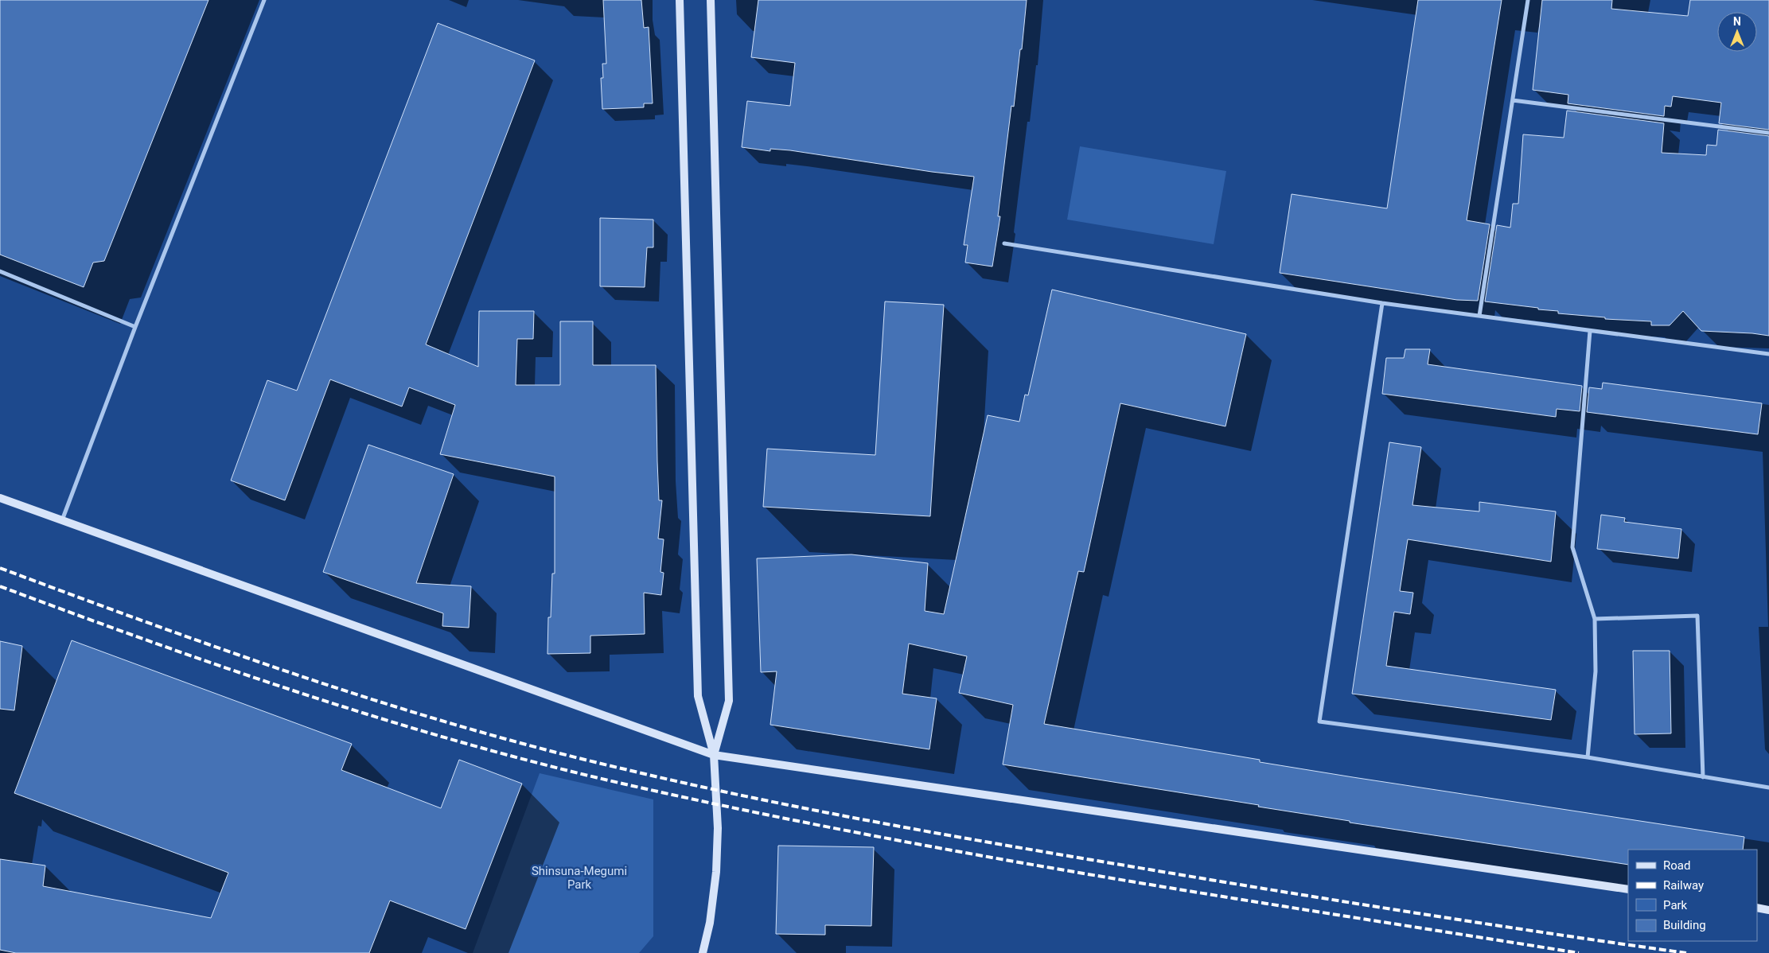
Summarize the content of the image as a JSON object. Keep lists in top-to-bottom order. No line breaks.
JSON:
{"parks":["Shinsuna-Megumi Park"],"legend":["Road","Railway","Park","Building"],"north":"top"}
